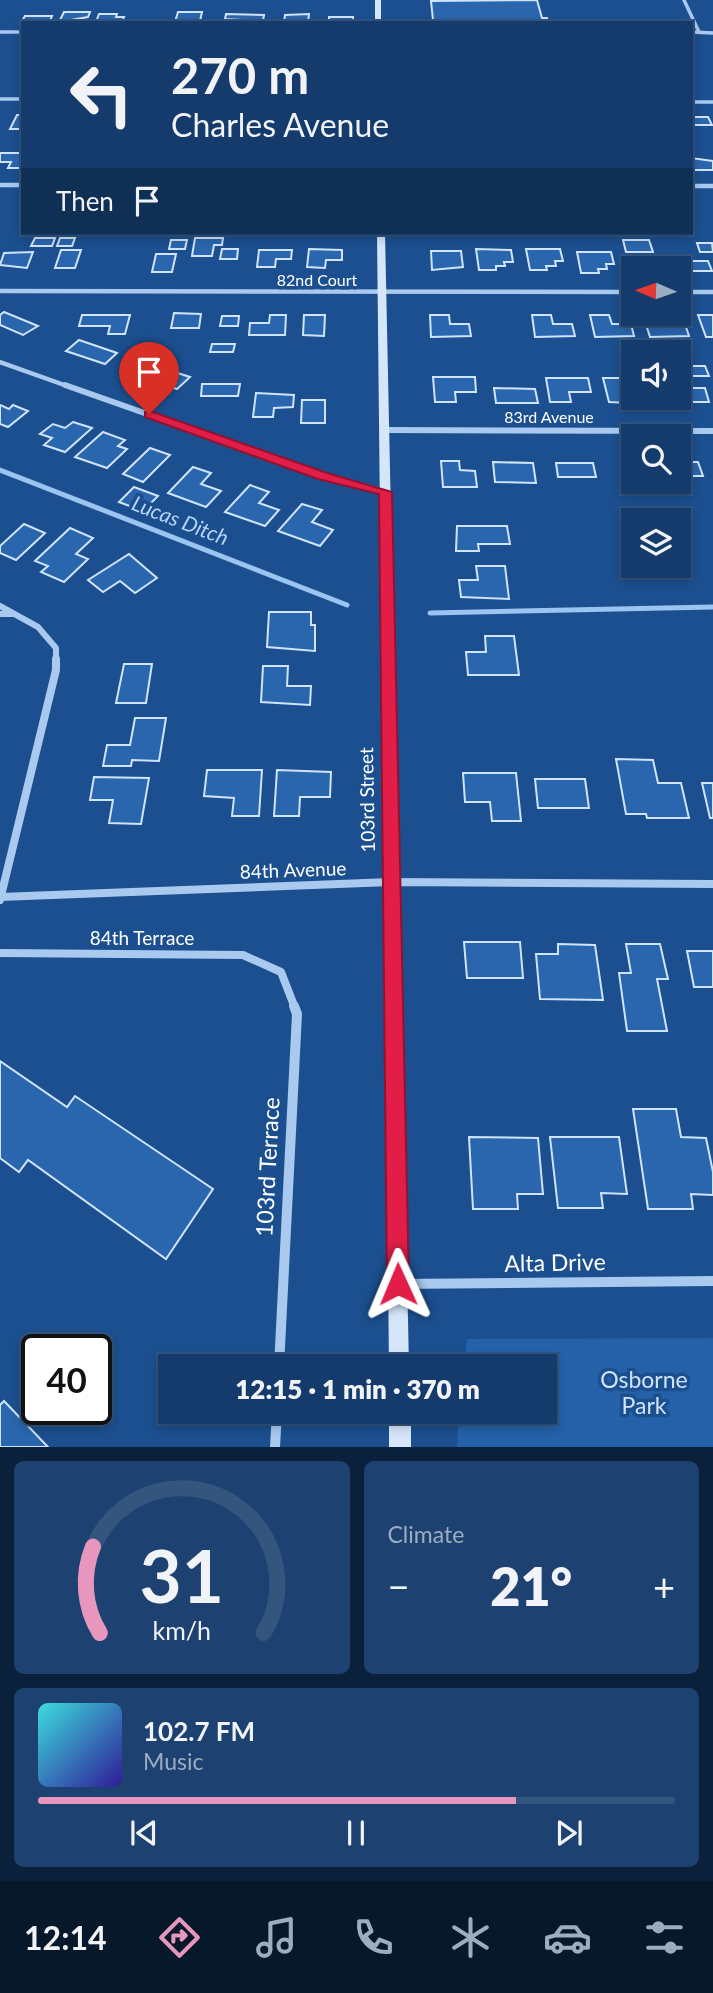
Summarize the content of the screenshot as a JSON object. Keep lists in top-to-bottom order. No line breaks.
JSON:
{"streets":{"street":["82nd Court","83rd Avenue","103rd Street","84th Avenue","84th Terrace","103rd Terrace","Alta Drive"]},"crossings":[["82nd Court","103rd Street"],["83rd Avenue","103rd Street"],["103rd Street","84th Avenue"],["103rd Street","Alta Drive"],["84th Terrace","103rd Terrace"]],"water":["Lucas Ditch"],"parks":["Osborne Park"],"north":"left","page":{"turn":["270 m","Charles Avenue"],"then":"Then","limit":"40","trip":"12:15 · 1 min · 370 m","tile":"Climate","heat":["−","21°","+"],"song":["102.7 FM","Music"],"tabs":"12:14","gauge":["31","km/h"]}}
